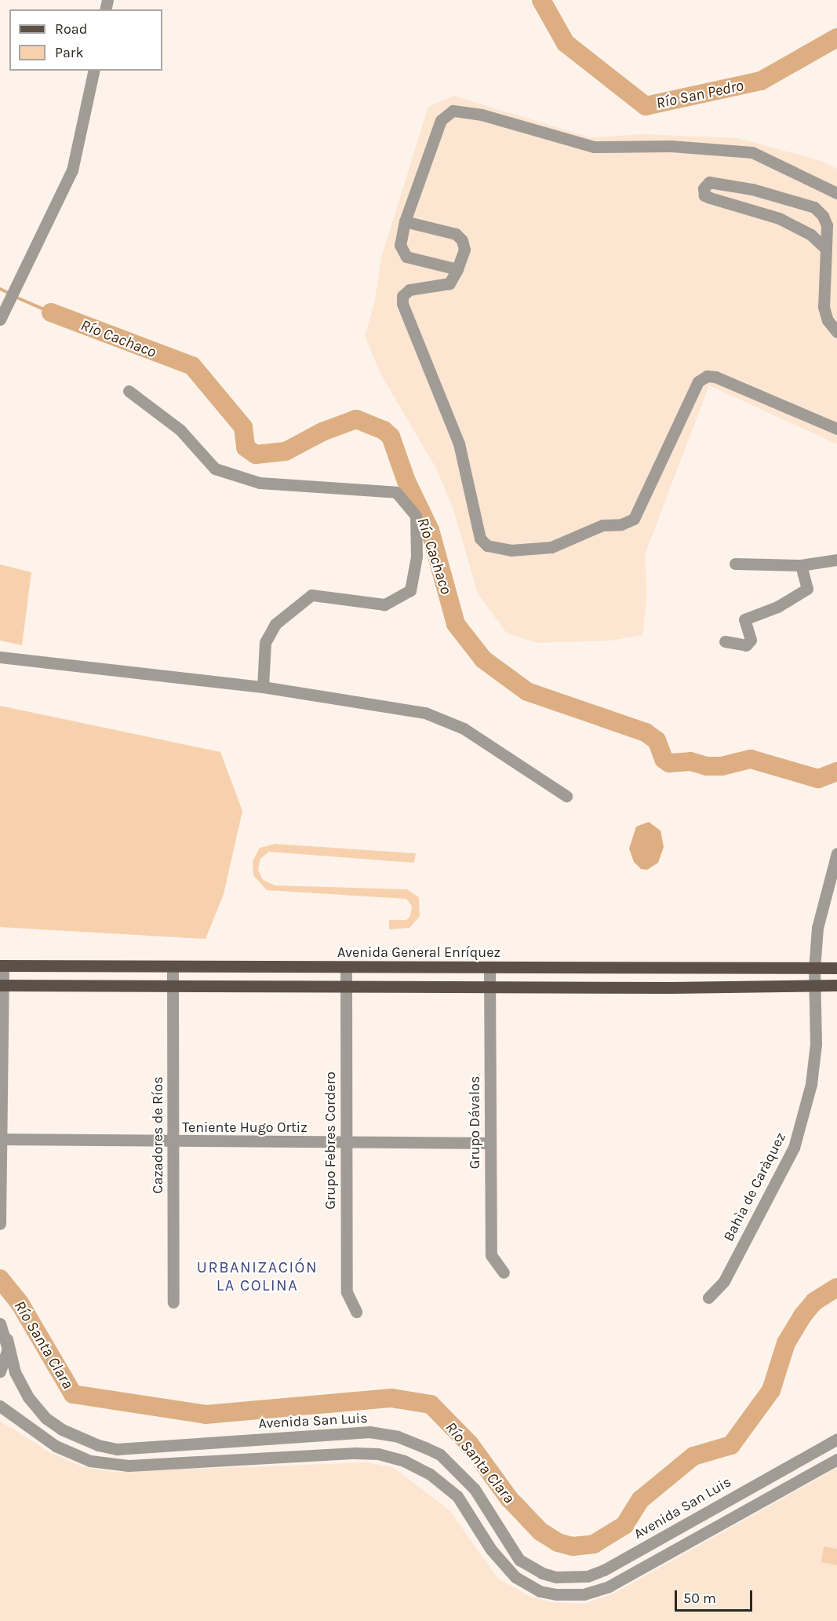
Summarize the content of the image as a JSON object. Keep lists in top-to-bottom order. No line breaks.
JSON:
{"streets":{"main road":["Avenida General Enríquez"],"street":["Grupo Dávalos","Teniente Hugo Ortiz","Cazadores de Ríos","Grupo Febres Cordero","Bahìa de Caràquez","Avenida San Luis"]},"crossings":[["Avenida General Enríquez","Grupo Dávalos"],["Avenida General Enríquez","Cazadores de Ríos"],["Avenida General Enríquez","Grupo Febres Cordero"],["Avenida General Enríquez","Bahìa de Caràquez"],["Grupo Dávalos","Teniente Hugo Ortiz"],["Teniente Hugo Ortiz","Cazadores de Ríos"],["Teniente Hugo Ortiz","Grupo Febres Cordero"]],"districts":["URBANIZACIÓN LA COLINA"],"water":["Río San Pedro","Río Cachaco","Río Santa Clara"],"legend":["Road","Park"],"scale_bar":"50 m"}
